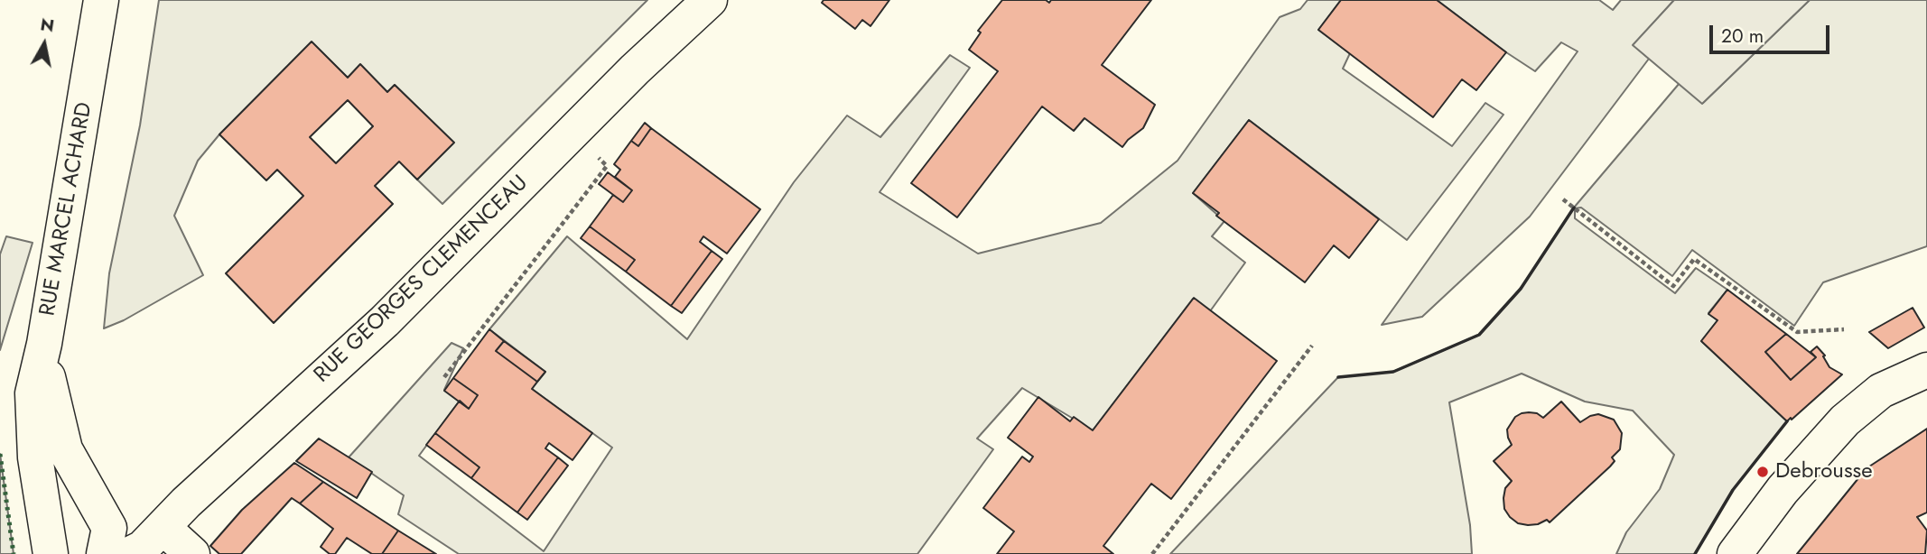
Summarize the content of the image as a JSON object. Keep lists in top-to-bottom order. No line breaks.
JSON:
{"streets":{"street":["RUE MARCEL ACHARD","RUE GEORGES CLEMENCEAU"]},"places":["Debrousse"],"scale_bar":"20 m","north":"top"}
